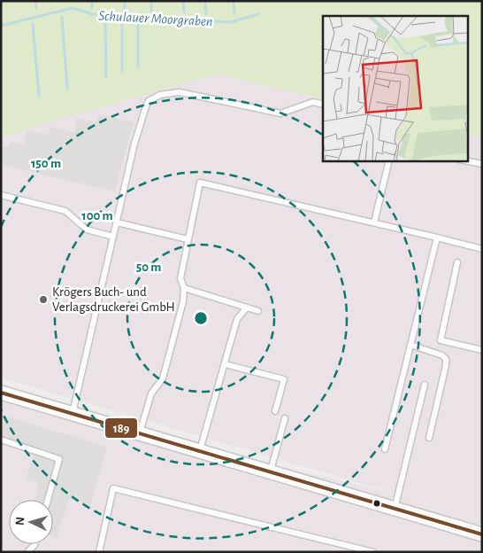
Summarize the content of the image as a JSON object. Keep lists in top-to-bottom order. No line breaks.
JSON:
{"water":["Schulauer Moorgraben"],"places":["Krögers Buch- und Verlagsdruckerei GmbH"],"lines":["transit line 189"],"north":"left","rings":["150 m","100 m","50 m"]}
